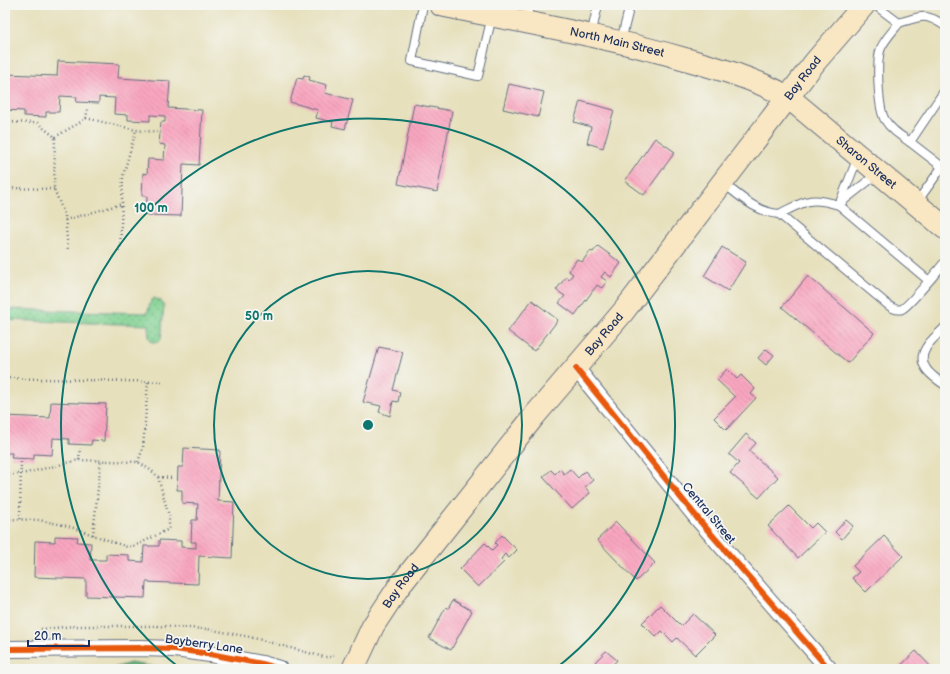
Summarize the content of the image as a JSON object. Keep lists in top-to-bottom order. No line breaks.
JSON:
{"streets":{"main road":["North Main Street","Bay Road","Sharon Street"],"street":["Central Street","Bayberry Lane"]},"crossings":[["North Main Street","Bay Road"],["North Main Street","Sharon Street"],["Bay Road","Sharon Street"],["Bay Road","Central Street"]],"scale_bar":"20 m","rings":["100 m","50 m"]}
